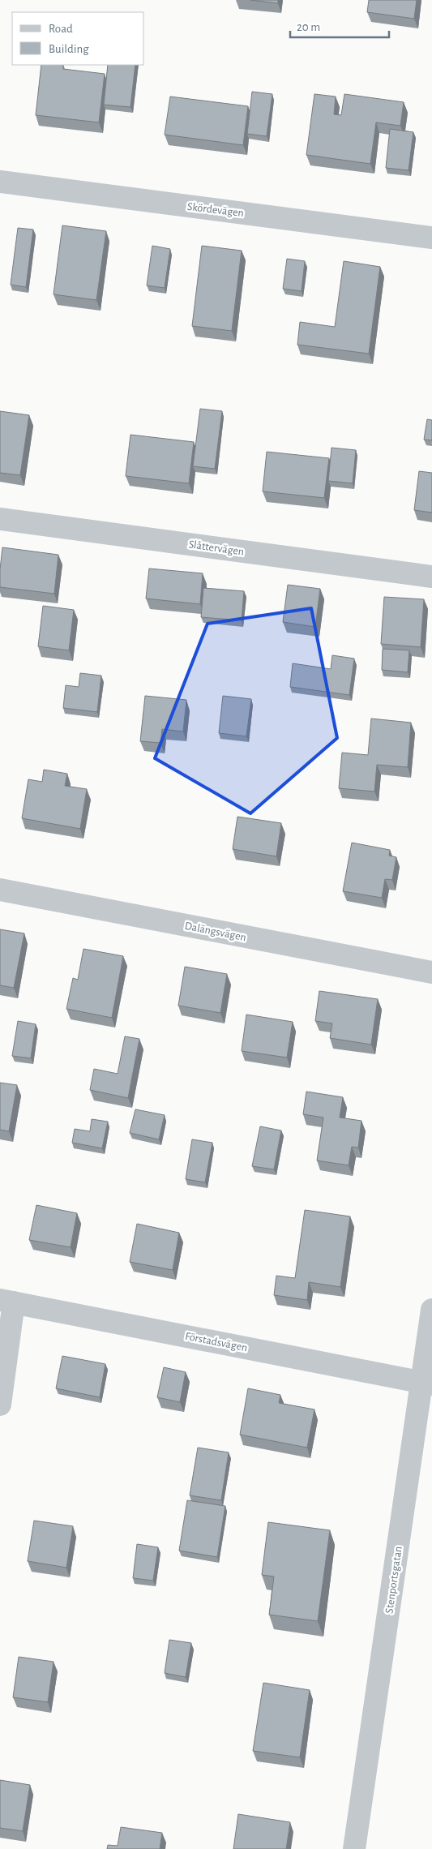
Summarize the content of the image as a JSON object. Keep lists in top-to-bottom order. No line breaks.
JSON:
{"streets":{"street":["Skördevägen","Slåttervägen","Dalängsvägen","Förstadsvägen","Stenportsgatan"]},"crossings":[["Förstadsvägen","Stenportsgatan"]],"legend":["Road","Building"],"scale_bar":"20 m"}
